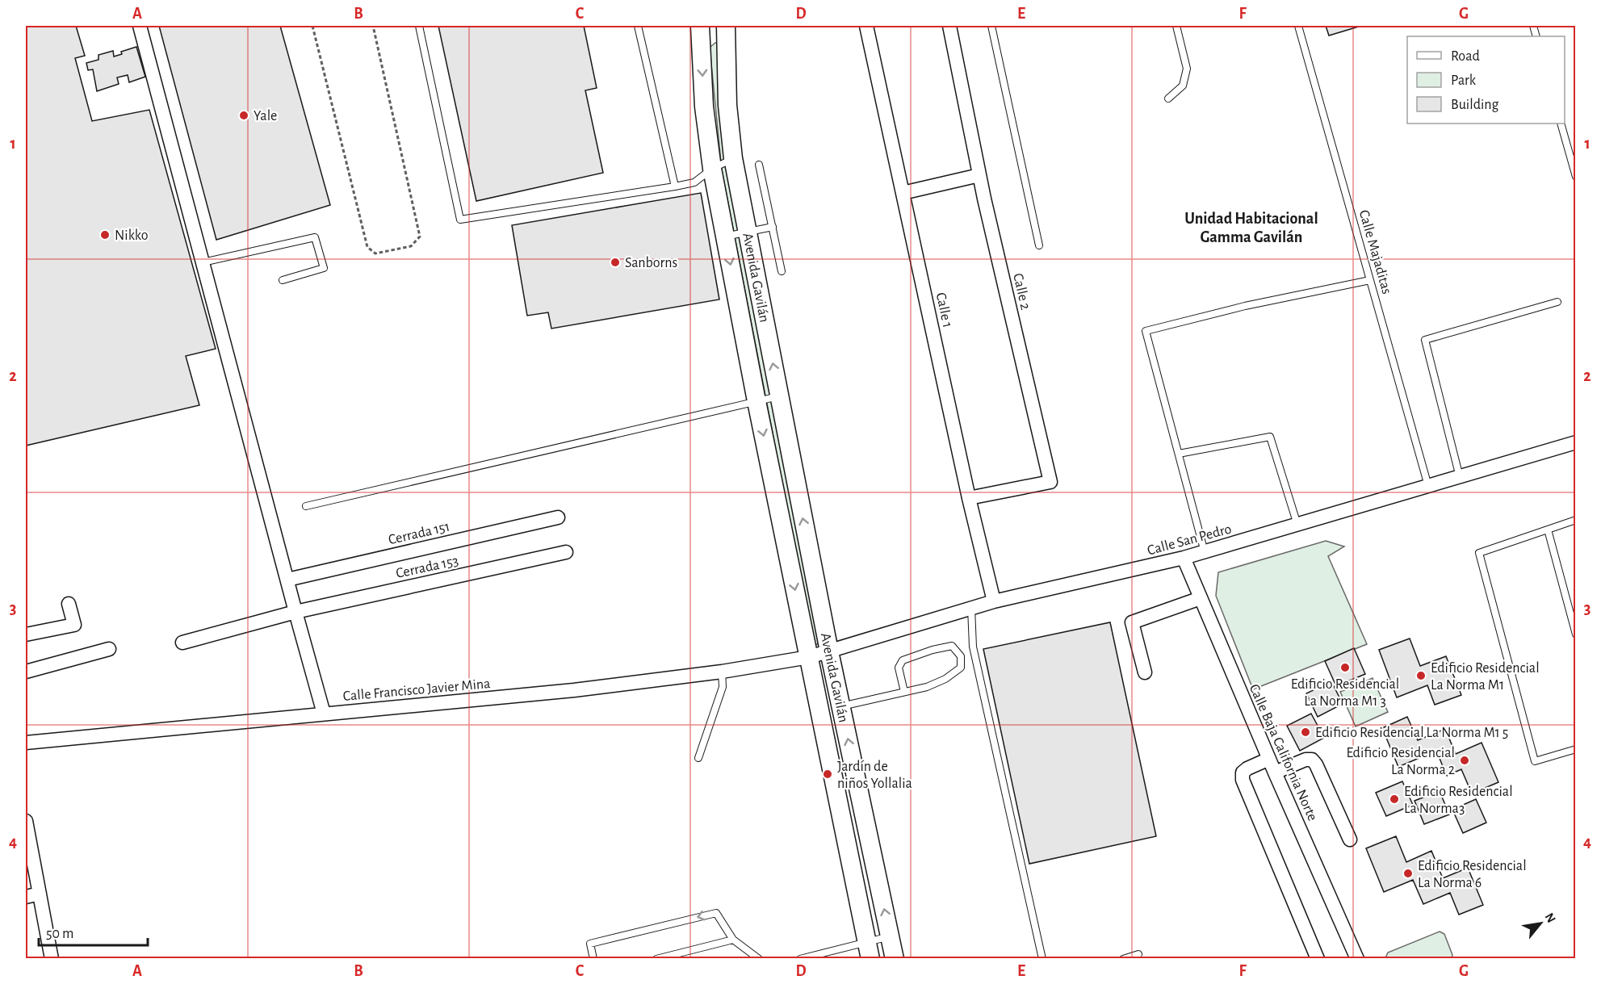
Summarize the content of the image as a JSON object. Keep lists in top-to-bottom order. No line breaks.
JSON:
{"streets":{"main road":["Avenida Gavilán"],"street":["Calle 2","Calle 1","Cerrada 151","Calle San Pedro","Cerrada 153","Calle Francisco Javier Mina","Calle Baja California Norte"],"lane":["Calle Majaditas"]},"crossings":[["Calle Majaditas","Calle San Pedro"],["Avenida Gavilán","Calle San Pedro"],["Avenida Gavilán","Calle Francisco Javier Mina"],["Calle 2","Calle 1"],["Calle 1","Calle San Pedro"],["Calle San Pedro","Calle Francisco Javier Mina"],["Calle San Pedro","Calle Baja California Norte"]],"districts":["Unidad Habitacional Gamma Gavilán"],"places":["Yale","Nikko","Sanborns","Edificio Residencial La Norma M1 3","Edificio Residencial La Norma M1","Edificio Residencial La Norma M1 5","Edificio Residencial La Norma 2","Jardín de niños Yollalia","Edificio Residencial La Norma3","Edificio Residencial La Norma 6"],"legend":["Road","Park","Building"],"scale_bar":"50 m","north":"top right","grid":{"columns":["A","B","C","D","E","F","G"],"rows":["1","2","3","4"]}}
